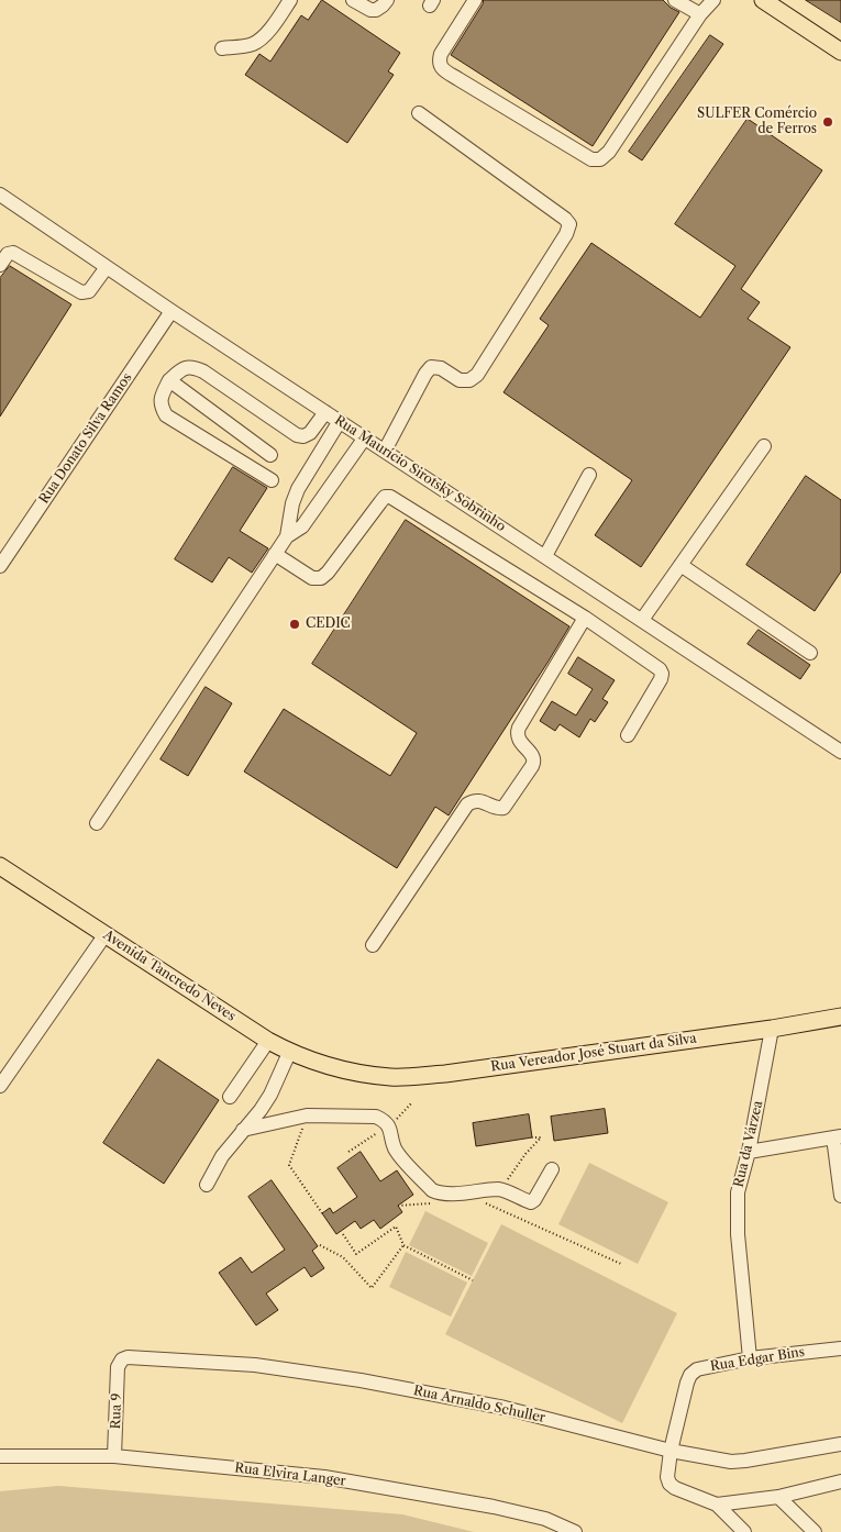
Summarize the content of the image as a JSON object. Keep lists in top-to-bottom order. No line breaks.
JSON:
{"streets":{"main road":["Avenida Tancredo Neves","Rua Vereador José Stuart da Silva"],"street":["Rua Donato Silva Ramos","Rua Maurício Sirotsky Sobrinho","Rua da Várzea","Rua Edgar Bins","Rua Arnaldo Schuller","Rua 9","Rua Elvira Langer"]},"crossings":[["Rua Donato Silva Ramos","Rua Maurício Sirotsky Sobrinho"],["Avenida Tancredo Neves","Rua Vereador José Stuart da Silva"],["Rua Vereador José Stuart da Silva","Rua da Várzea"],["Rua da Várzea","Rua Edgar Bins"],["Rua Edgar Bins","Rua Arnaldo Schuller"],["Rua Arnaldo Schuller","Rua 9"],["Rua 9","Rua Elvira Langer"]],"places":["SULFER Comércio de Ferros","CEDIC"]}
